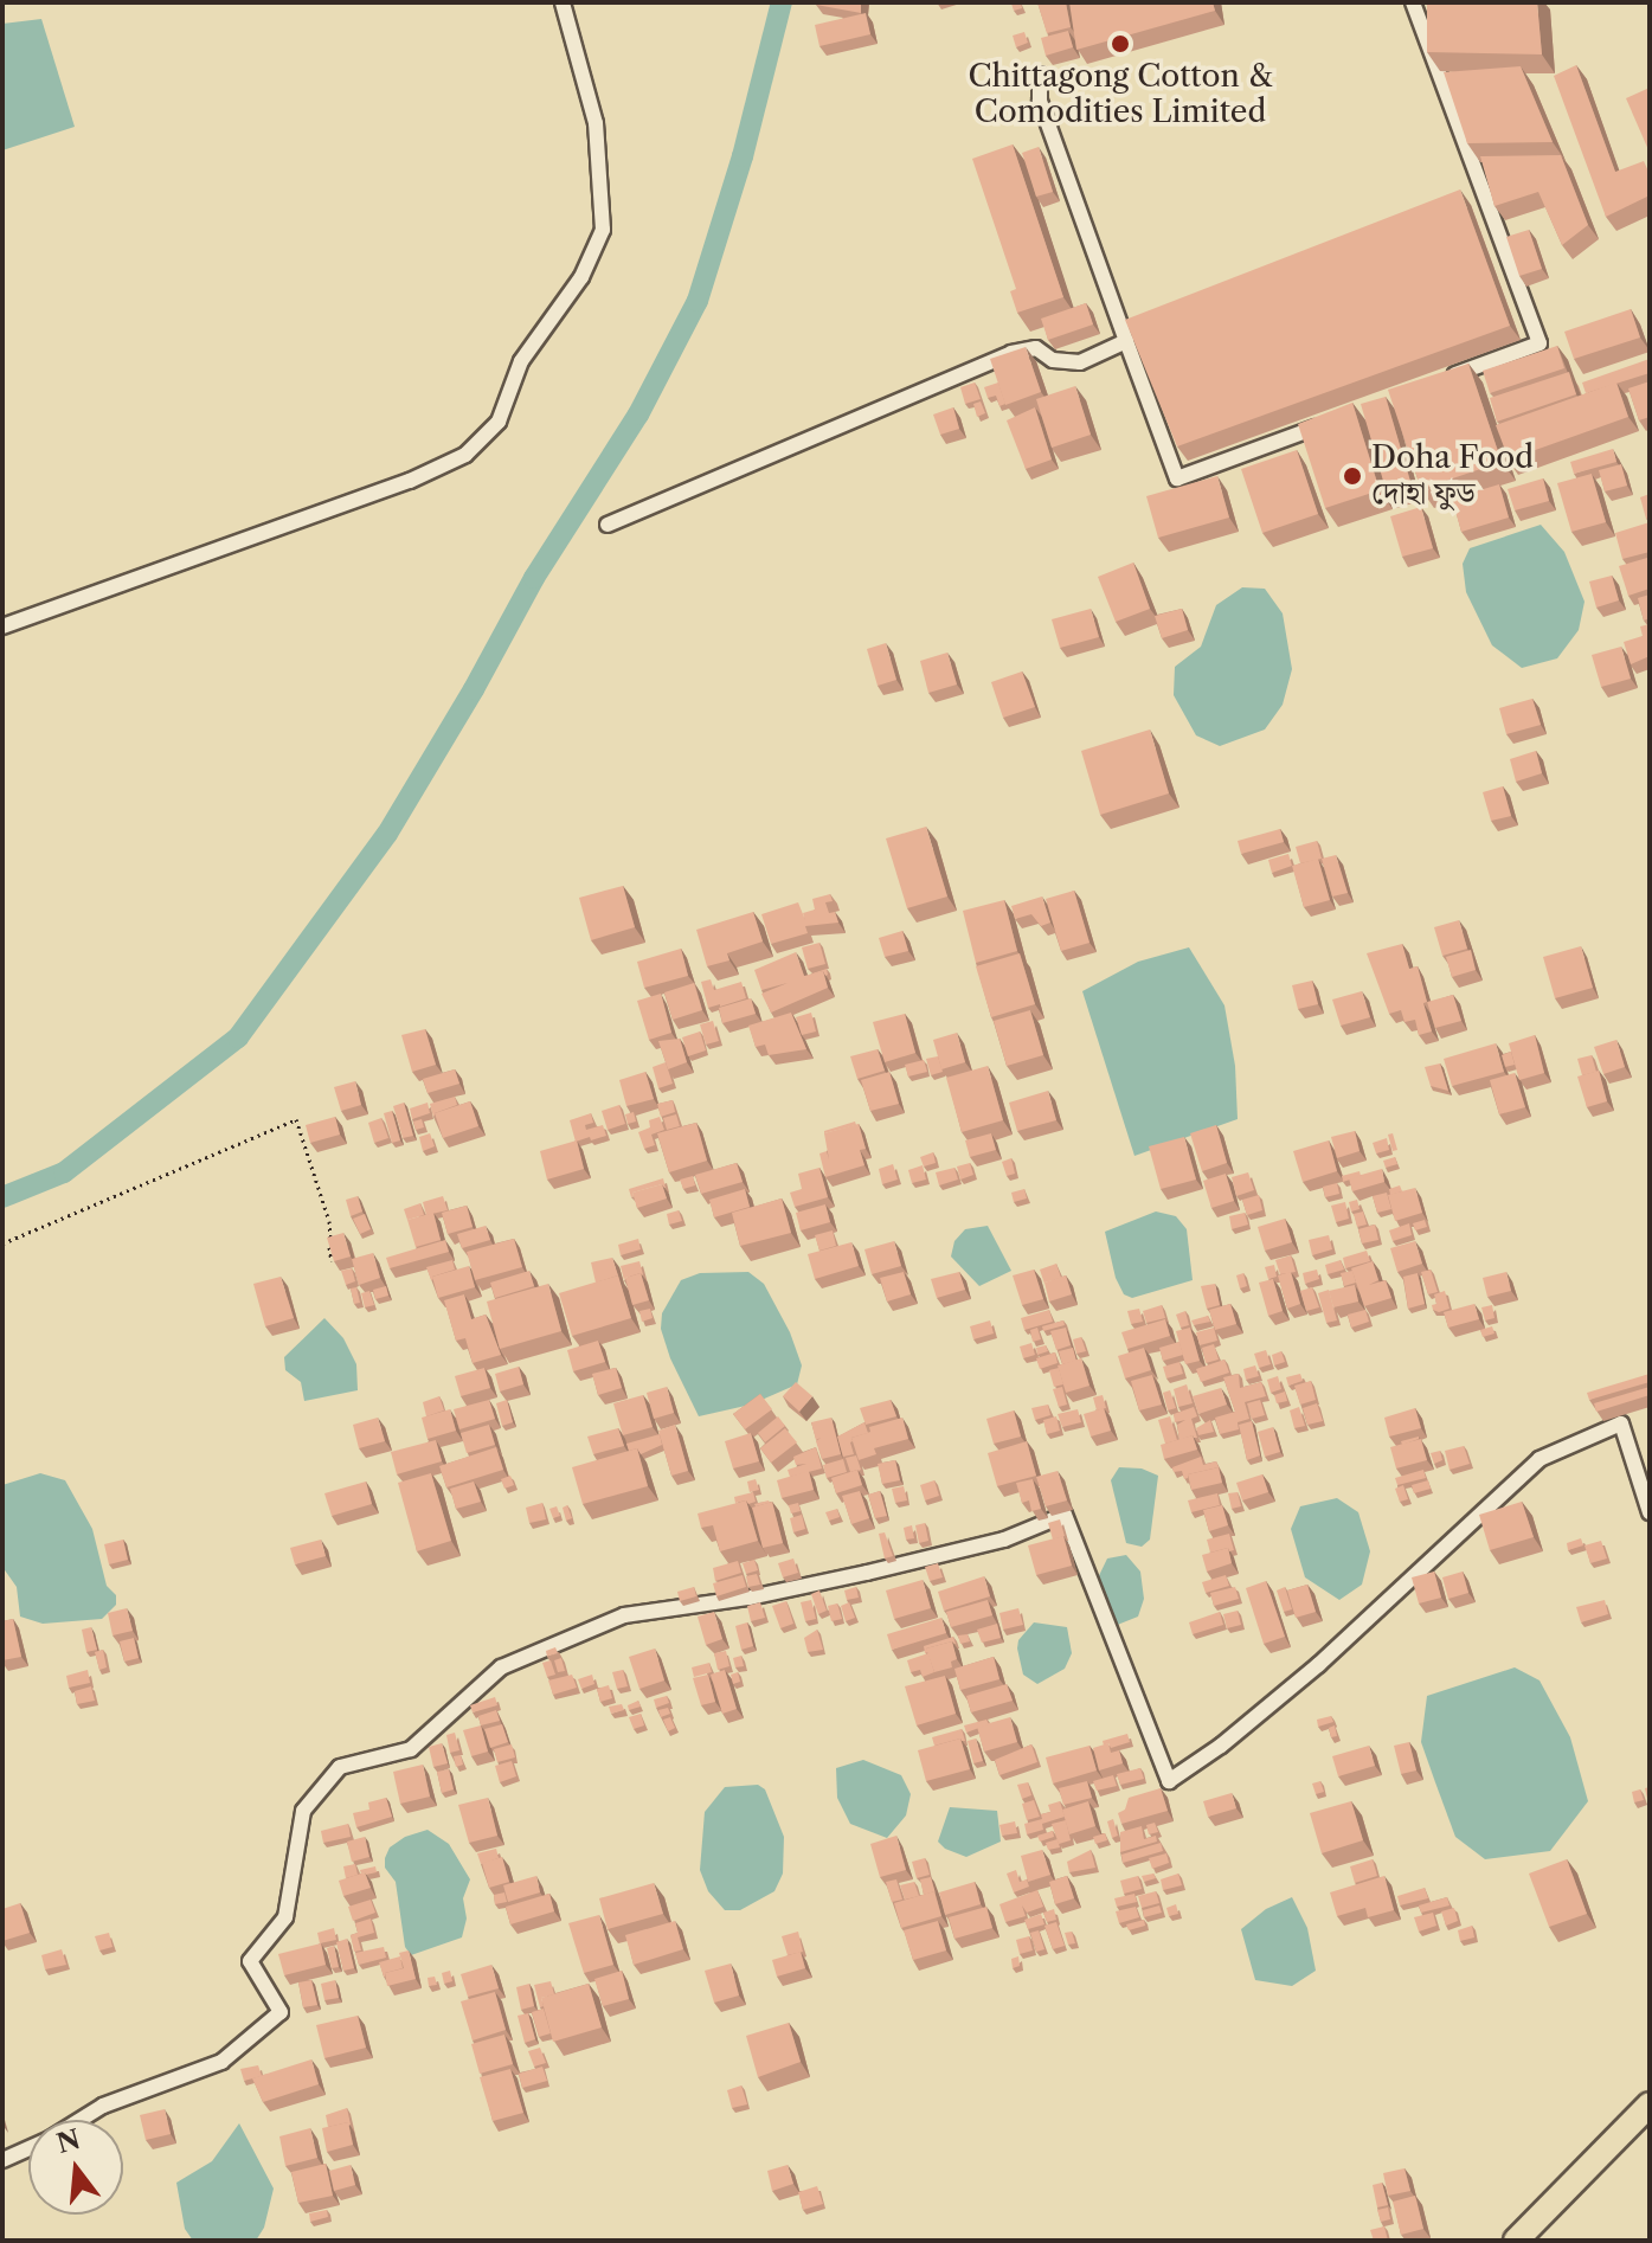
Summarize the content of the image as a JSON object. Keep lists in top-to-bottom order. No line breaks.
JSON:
{"places":["Chittagong Cotton & Comodities Limited","Doha Food দোহা ফুড"],"north":"top"}
